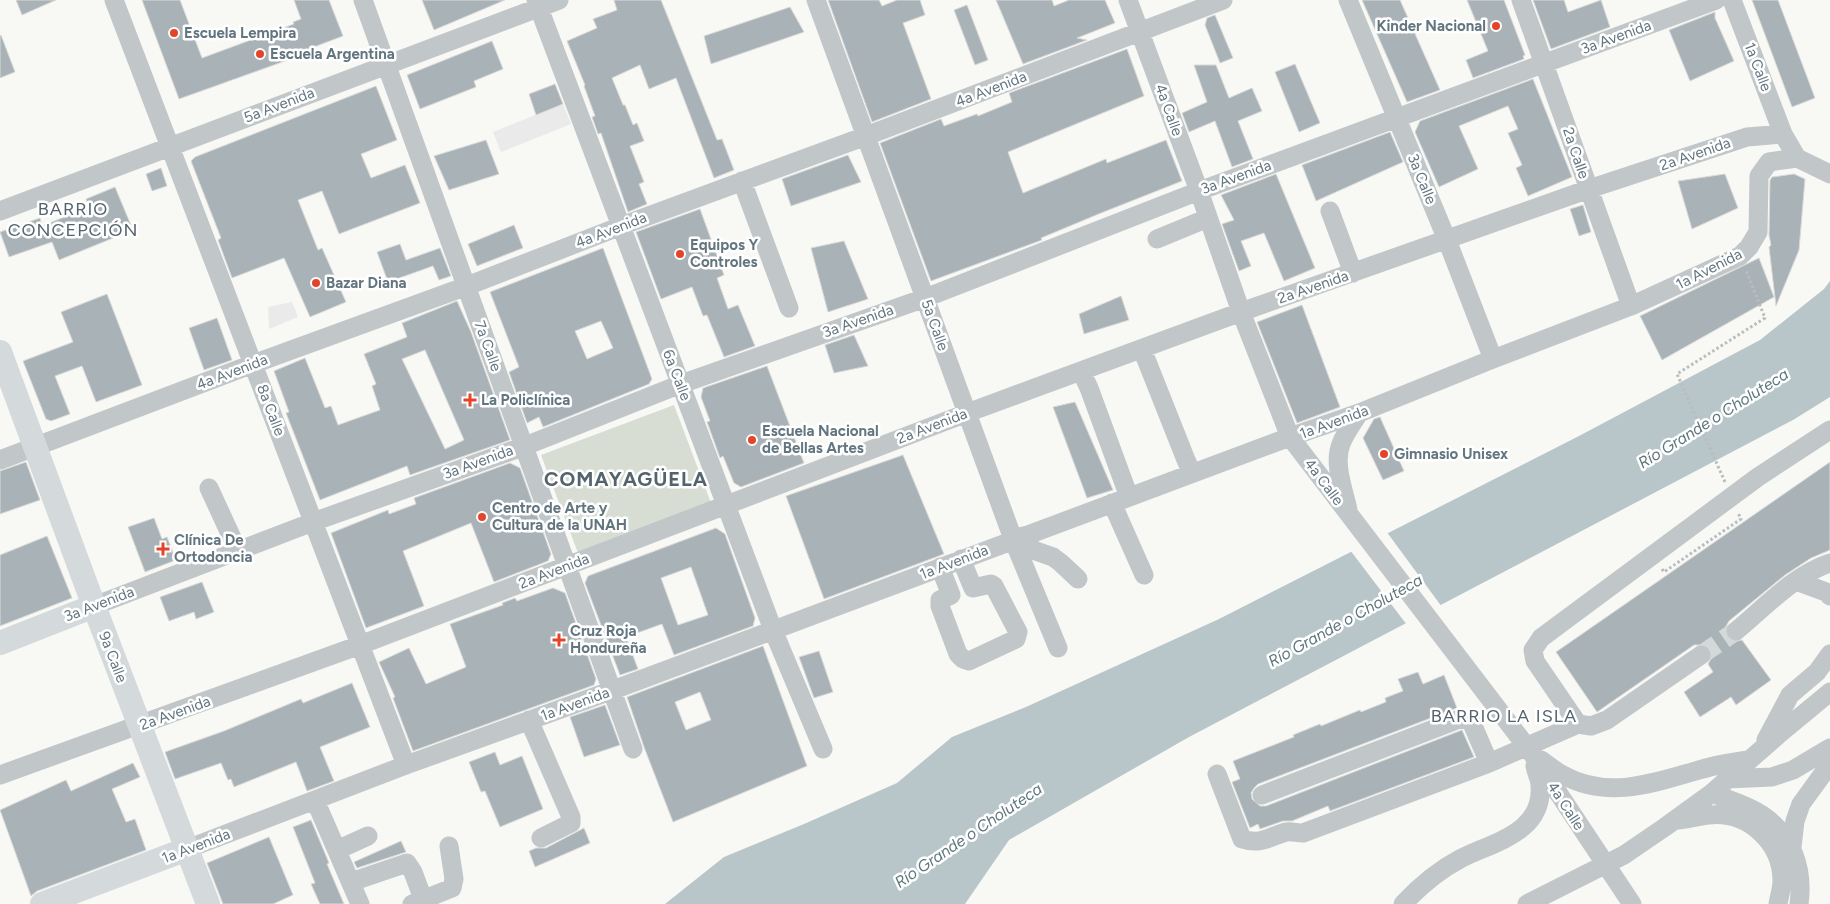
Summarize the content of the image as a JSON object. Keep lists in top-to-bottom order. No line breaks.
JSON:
{"streets":{"main road":["3a Avenida","1a Avenida","9a Calle"],"street":["1a Calle","4a Avenida","5a Avenida","4a Calle","2a Calle","2a Avenida","3a Calle","5a Calle","7a Calle","6a Calle","8a Calle"]},"crossings":[["3a Avenida","4a Calle"],["3a Avenida","2a Calle"],["3a Avenida","3a Calle"],["3a Avenida","5a Calle"],["3a Avenida","7a Calle"],["3a Avenida","6a Calle"],["3a Avenida","8a Calle"],["3a Avenida","9a Calle"],["1a Calle","2a Avenida"],["4a Avenida","4a Calle"],["4a Avenida","5a Calle"],["4a Avenida","7a Calle"],["4a Avenida","6a Calle"],["4a Avenida","8a Calle"],["4a Avenida","9a Calle"],["5a Avenida","7a Calle"],["5a Avenida","6a Calle"],["5a Avenida","8a Calle"],["4a Calle","2a Avenida"],["4a Calle","1a Avenida"],["2a Calle","2a Avenida"],["2a Calle","1a Avenida"],["2a Avenida","3a Calle"],["2a Avenida","5a Calle"],["2a Avenida","7a Calle"],["2a Avenida","6a Calle"],["2a Avenida","8a Calle"],["2a Avenida","9a Calle"],["3a Calle","1a Avenida"],["1a Avenida","5a Calle"],["1a Avenida","7a Calle"],["1a Avenida","6a Calle"],["1a Avenida","8a Calle"],["1a Avenida","9a Calle"]],"districts":["BARRIO CONCEPCIÓN","COMAYAGÜELA","BARRIO LA ISLA"],"water":["Río Grande o Choluteca"],"places":{"other":["Kinder Nacional","Escuela Lempira","Escuela Argentina","Equipos Y Controles","Bazar Diana","Escuela Nacional de Bellas Artes","Gimnasio Unisex","Centro de Arte y Cultura de la UNAH"],"health":["La Policlínica","Clínica De Ortodoncia","Cruz Roja Hondureña"]}}
